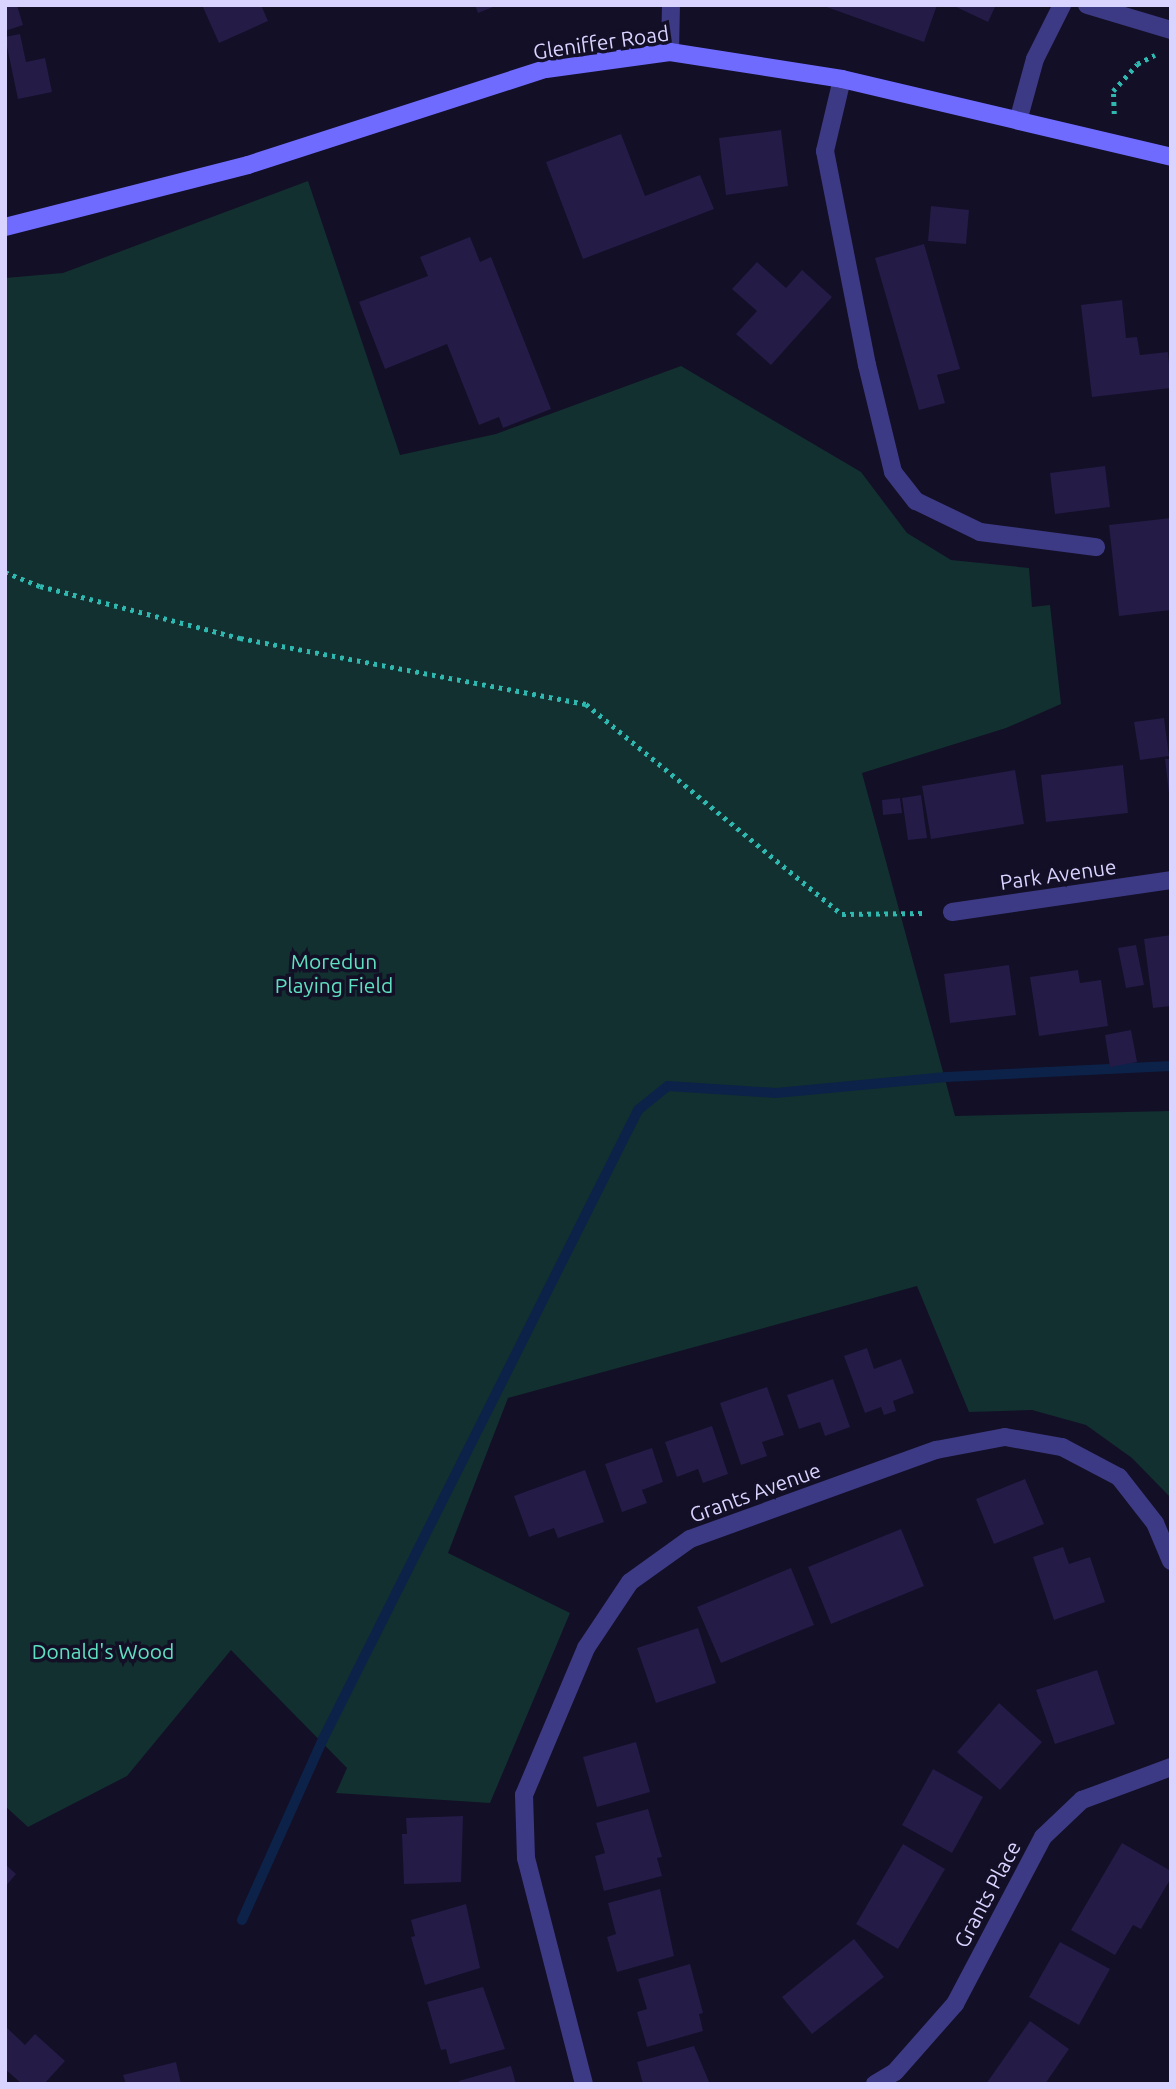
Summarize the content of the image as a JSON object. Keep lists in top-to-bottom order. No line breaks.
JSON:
{"streets":{"street":["Gleniffer Road","Park Avenue","Grants Avenue","Grants Place"]},"parks":["Moredun Playing Field","Donald's Wood"]}
